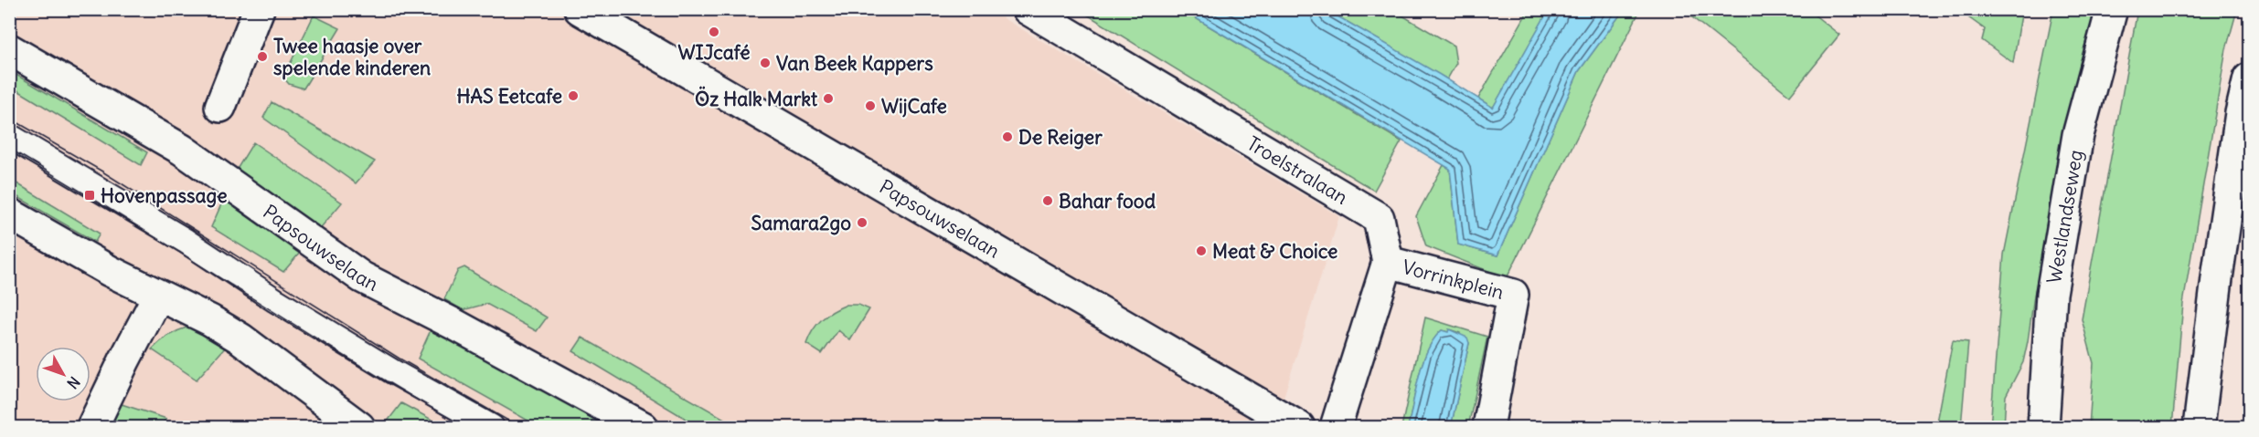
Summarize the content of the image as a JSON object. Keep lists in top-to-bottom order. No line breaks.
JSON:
{"streets":{"street":["Troelstralaan","Westlandseweg","Papsouwselaan","Vorrinkplein"]},"crossings":[["Troelstralaan","Vorrinkplein"]],"places":{"other":["WIJcafé","Twee haasje over spelende kinderen","Van Beek Kappers","HAS Eetcafe","Öz Halk Markt","WijCafe","De Reiger","Bahar food","Samara2go","Meat & Choice"],"transit":["Hovenpassage"]},"north":"bottom right"}
